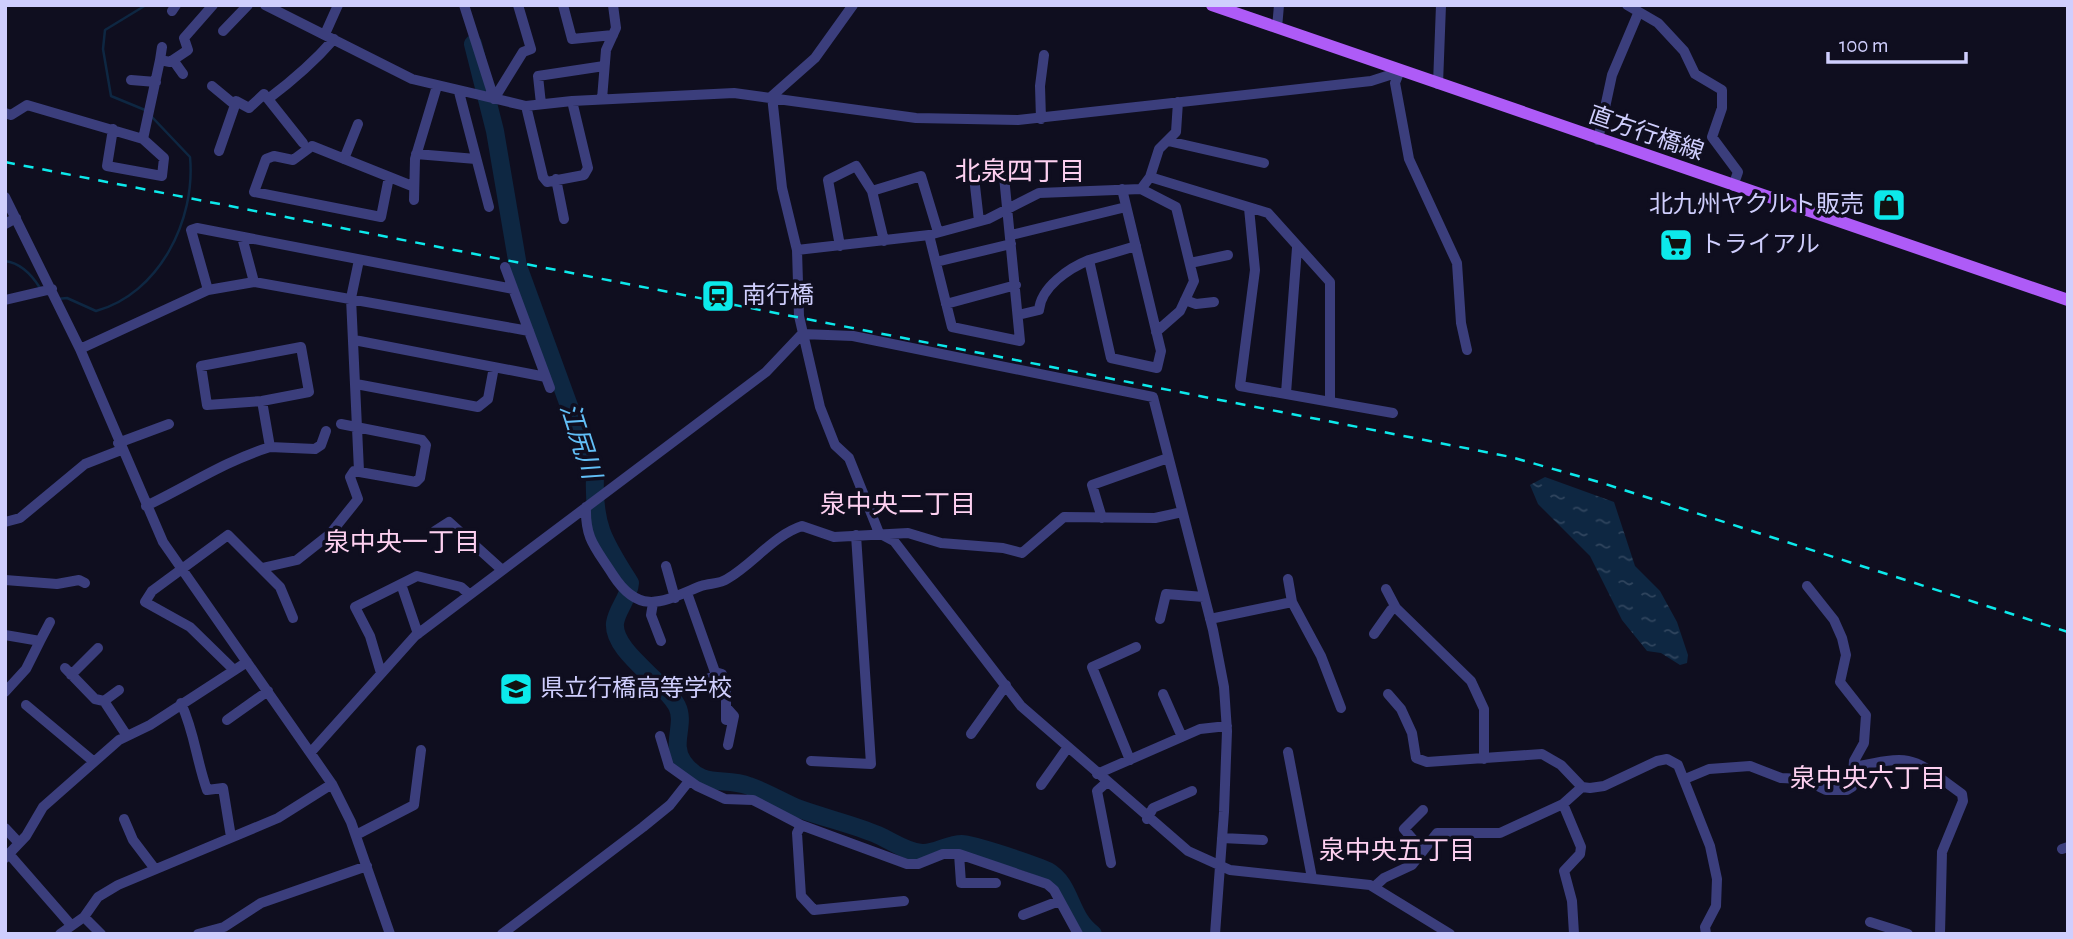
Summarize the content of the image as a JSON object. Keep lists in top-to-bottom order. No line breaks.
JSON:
{"streets":{"main road":["直方行橋線"]},"districts":["北泉四丁目","泉中央二丁目","泉中央一丁目","泉中央六丁目","泉中央五丁目"],"water":["江尻川"],"places":{"shop":["北九州ヤクルト販売"],"supermarket":["トライアル"],"station":["南行橋"],"school or university":["県立行橋高等学校"]},"scale_bar":"100 m"}
